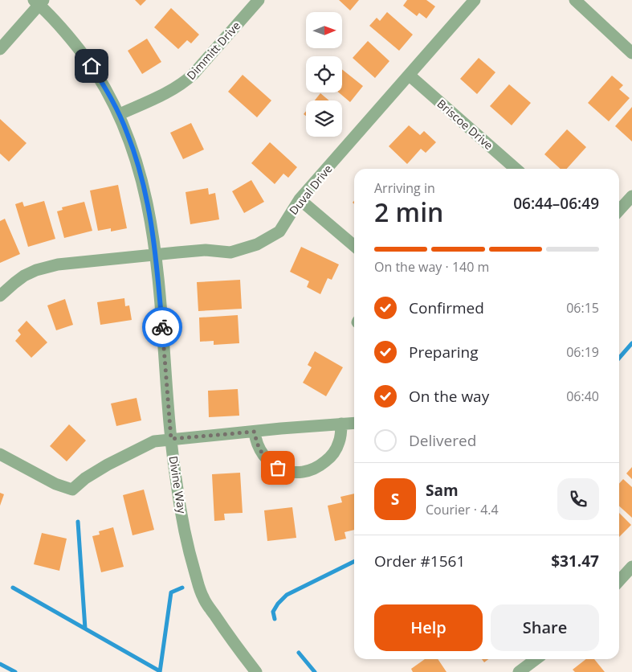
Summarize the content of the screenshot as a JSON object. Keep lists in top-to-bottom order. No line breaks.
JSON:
{"streets":{"street":["Dimmitt Drive","Briscoe Drive","Duval Drive","Divine Way"]},"crossings":[["Dimmitt Drive","Divine Way"],["Briscoe Drive","Duval Drive"],["Duval Drive","Divine Way"]],"north":"right","page":{"heading":["2 min","Arriving in","06:44–06:49"],"panel":["Sam","Courier · 4.4","Order #1561","$31.47"],"bar":"On the way · 140 m","list":[["Confirmed","06:15"],["Preparing","06:19"],["On the way","06:40"],"Delivered"],"round":"S","buttons":["Help","Share"]}}
